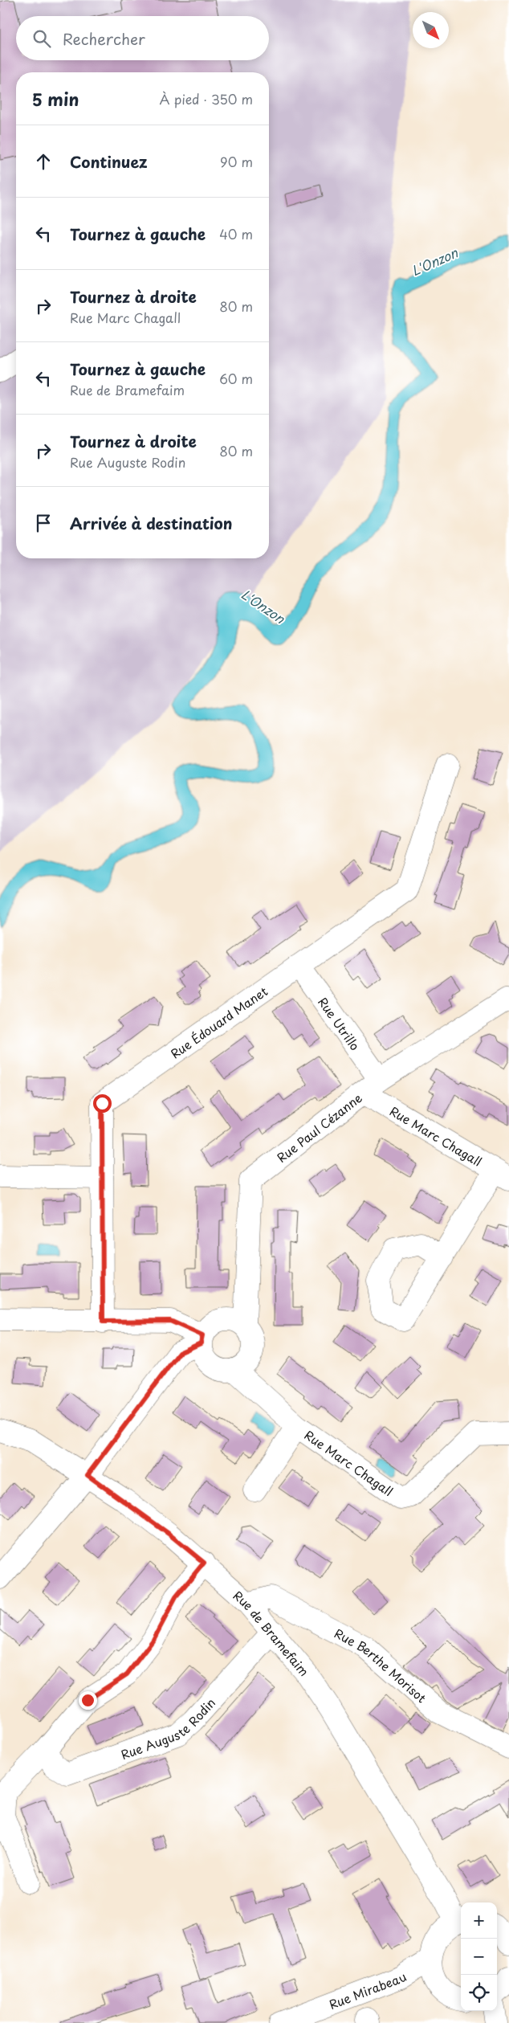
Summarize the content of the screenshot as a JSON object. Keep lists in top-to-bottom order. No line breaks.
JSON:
{"streets":{"street":["Rue Édouard Manet","Rue Utrillo","Rue Paul Cézanne","Rue Marc Chagall","Rue de Bramefaim","Rue Berthe Morisot","Rue Auguste Rodin","Rue Mirabeau"]},"crossings":[["Rue Édouard Manet","Rue Utrillo"],["Rue Utrillo","Rue Paul Cézanne"],["Rue Utrillo","Rue Marc Chagall"],["Rue Paul Cézanne","Rue Marc Chagall"],["Rue de Bramefaim","Rue Berthe Morisot"],["Rue de Bramefaim","Rue Auguste Rodin"]],"water":["L'Onzon"],"north":"bottom right","page":{"search":"Rechercher","heading":["5 min","À pied · 350 m"],"list":[["Continuez","90 m"],["Tournez à gauche","40 m"],["Tournez à droite","Rue Marc Chagall","80 m"],["Tournez à gauche","Rue de Bramefaim","60 m"],["Tournez à droite","Rue Auguste Rodin","80 m"],"Arrivée à destination"],"map_buttons":["+","−"]}}
